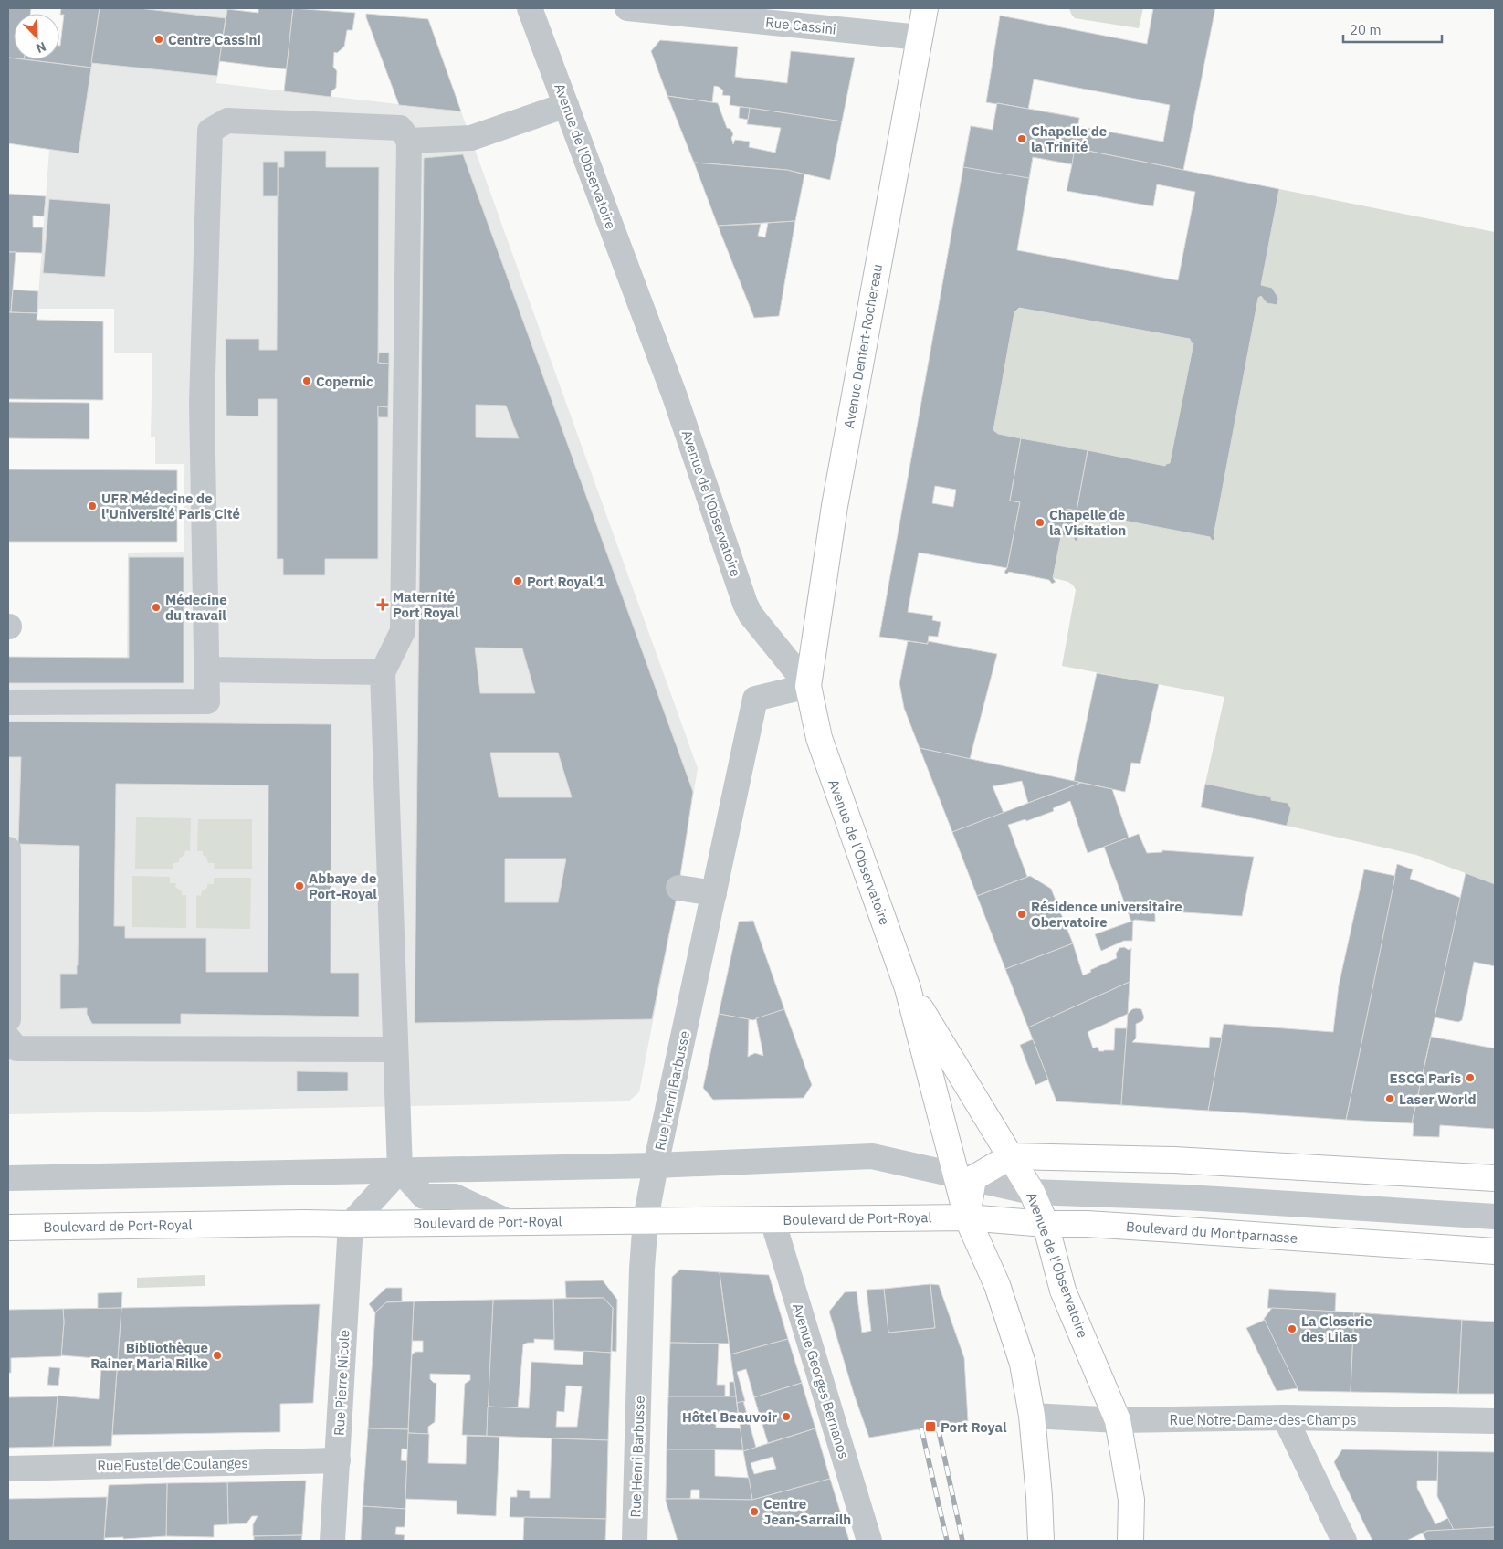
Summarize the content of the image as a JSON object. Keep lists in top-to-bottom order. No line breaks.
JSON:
{"streets":{"main road":["Avenue de l'Observatoire","Avenue Denfert-Rochereau","Boulevard de Port-Royal","Boulevard du Montparnasse"],"street":["Rue Cassini","Rue Henri Barbusse","Avenue Georges Bernanos","Rue Pierre Nicole","Rue Notre-Dame-des-Champs","Rue Fustel de Coulanges"]},"crossings":[["Rue Cassini","Avenue Denfert-Rochereau"],["Avenue de l'Observatoire","Avenue Denfert-Rochereau"],["Avenue de l'Observatoire","Rue Henri Barbusse"],["Avenue de l'Observatoire","Boulevard de Port-Royal"],["Avenue de l'Observatoire","Boulevard du Montparnasse"],["Avenue de l'Observatoire","Rue Notre-Dame-des-Champs"],["Avenue Denfert-Rochereau","Rue Henri Barbusse"],["Rue Henri Barbusse","Boulevard de Port-Royal"],["Boulevard de Port-Royal","Boulevard du Montparnasse"],["Boulevard de Port-Royal","Avenue Georges Bernanos"],["Boulevard de Port-Royal","Rue Pierre Nicole"],["Rue Pierre Nicole","Rue Fustel de Coulanges"]],"places":{"other":["Centre Cassini","Chapelle de la Trinité","Copernic","UFR Médecine de l'Université Paris Cité","Chapelle de la Visitation","Port Royal 1","Médecine du travail","Abbaye de Port-Royal","Résidence universitaire Obervatoire","ESCG Paris","Laser World","La Closerie des Lilas","Bibliothèque Rainer Maria Rilke","Hôtel Beauvoir","Centre Jean-Sarrailh"],"health":["Maternité Port Royal"],"transit":["Port Royal"]},"scale_bar":"20 m","north":"bottom right"}
